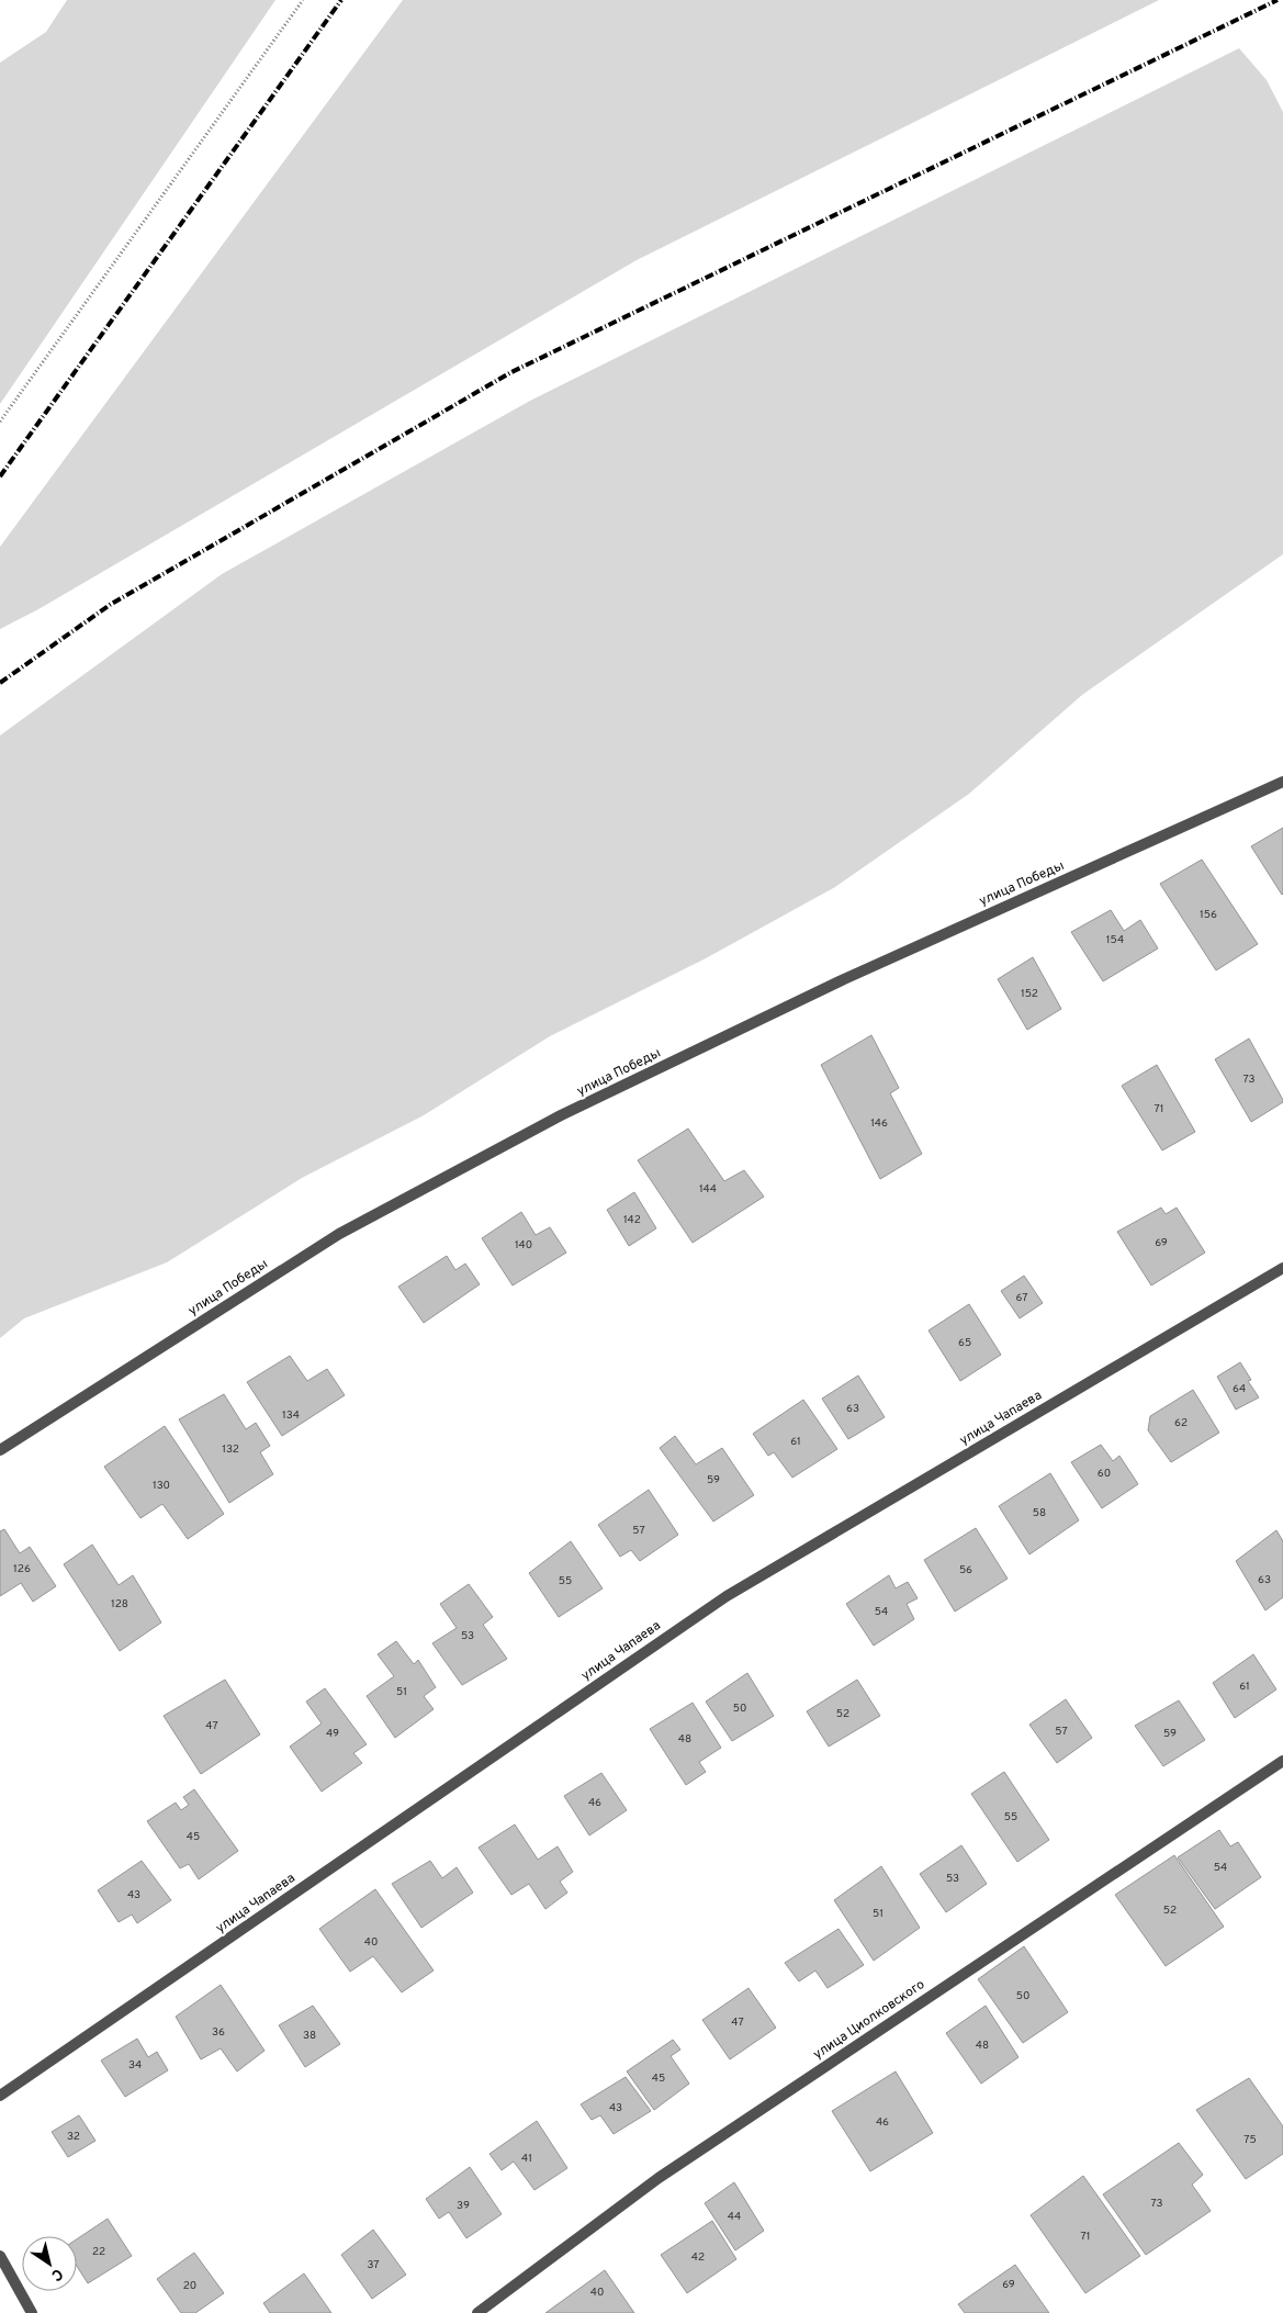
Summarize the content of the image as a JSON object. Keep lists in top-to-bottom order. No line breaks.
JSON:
{"streets":{"street":["улица Победы","улица Чапаева","улица Циолковского"]},"house_numbers":["156","154","152","73","71","146","144","142","69","140","67","65","64","63","134","62","61","132","60","59","130","58","57","126","56","63","55","128","54","53","61","51","50","52","47","57","49","59","48","46","55","45","54","53","43","52","51","40","50","47","36","38","48","34","45","43","46","32","75","41","73","39","44","71","22","42","37","69","20","40"],"north":"bottom right"}
